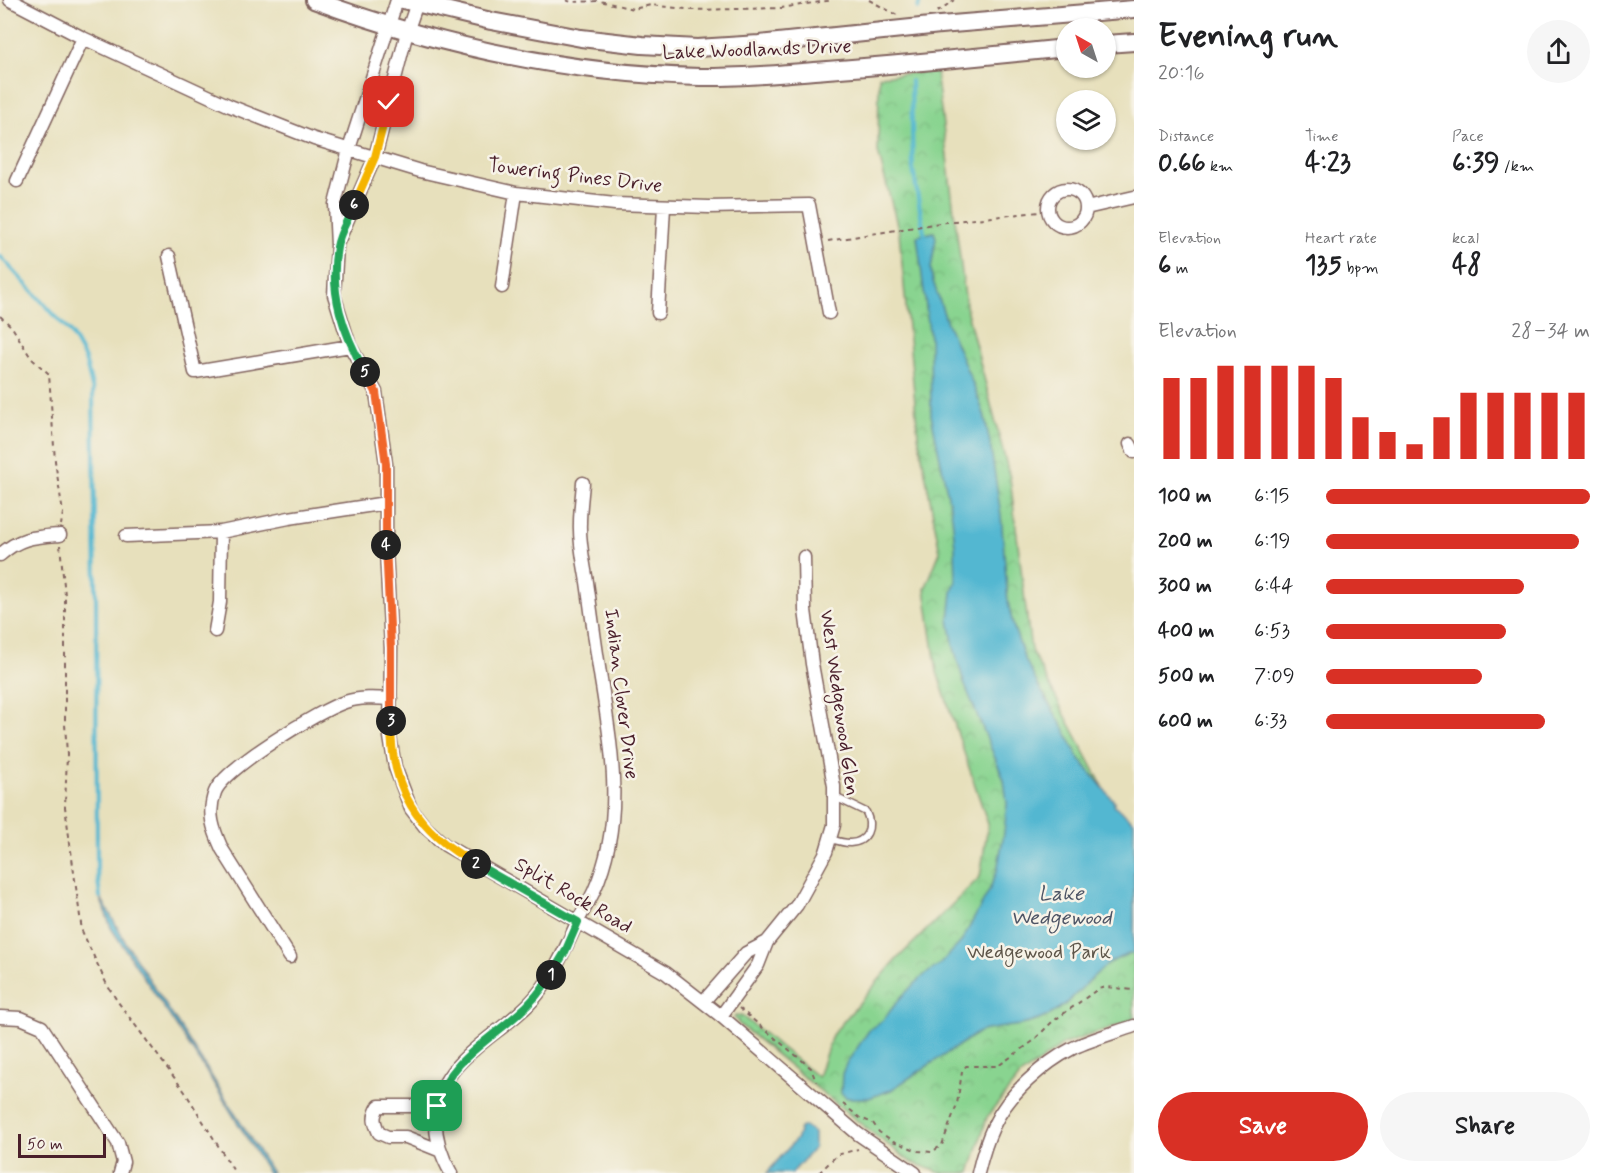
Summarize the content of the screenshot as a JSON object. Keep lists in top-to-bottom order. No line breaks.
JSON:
{"streets":{"main road":["Lake Woodlands Drive"],"street":["Towering Pines Drive","Indian Clover Drive","West Wedgewood Glen","Split Rock Road"]},"crossings":[["Lake Woodlands Drive","Split Rock Road"],["Towering Pines Drive","Split Rock Road"],["Indian Clover Drive","Split Rock Road"],["West Wedgewood Glen","Split Rock Road"]],"water":["Lake Wedgewood"],"parks":["Wedgewood Park"],"scale_bar":"50 m","north":"top left","page":{"heading":["Evening run","20:16"],"stats":[["Distance","0.66 km"],["Time","4:23"],["Pace","6:39 /km"],["Elevation","6 m"],["Heart rate","135 bpm"],["kcal","48"]],"pins":["6","5","4","3","2","1"],"chart":["Elevation","28–34 m"],"list":[{"name":"100 m","note":"6:15"},{"name":"200 m","note":"6:19"},{"name":"300 m","note":"6:44"},{"name":"400 m","note":"6:53"},{"name":"500 m","note":"7:09"},{"name":"600 m","note":"6:33"}],"buttons":["Save","Share"],"scale":"50 m"}}
